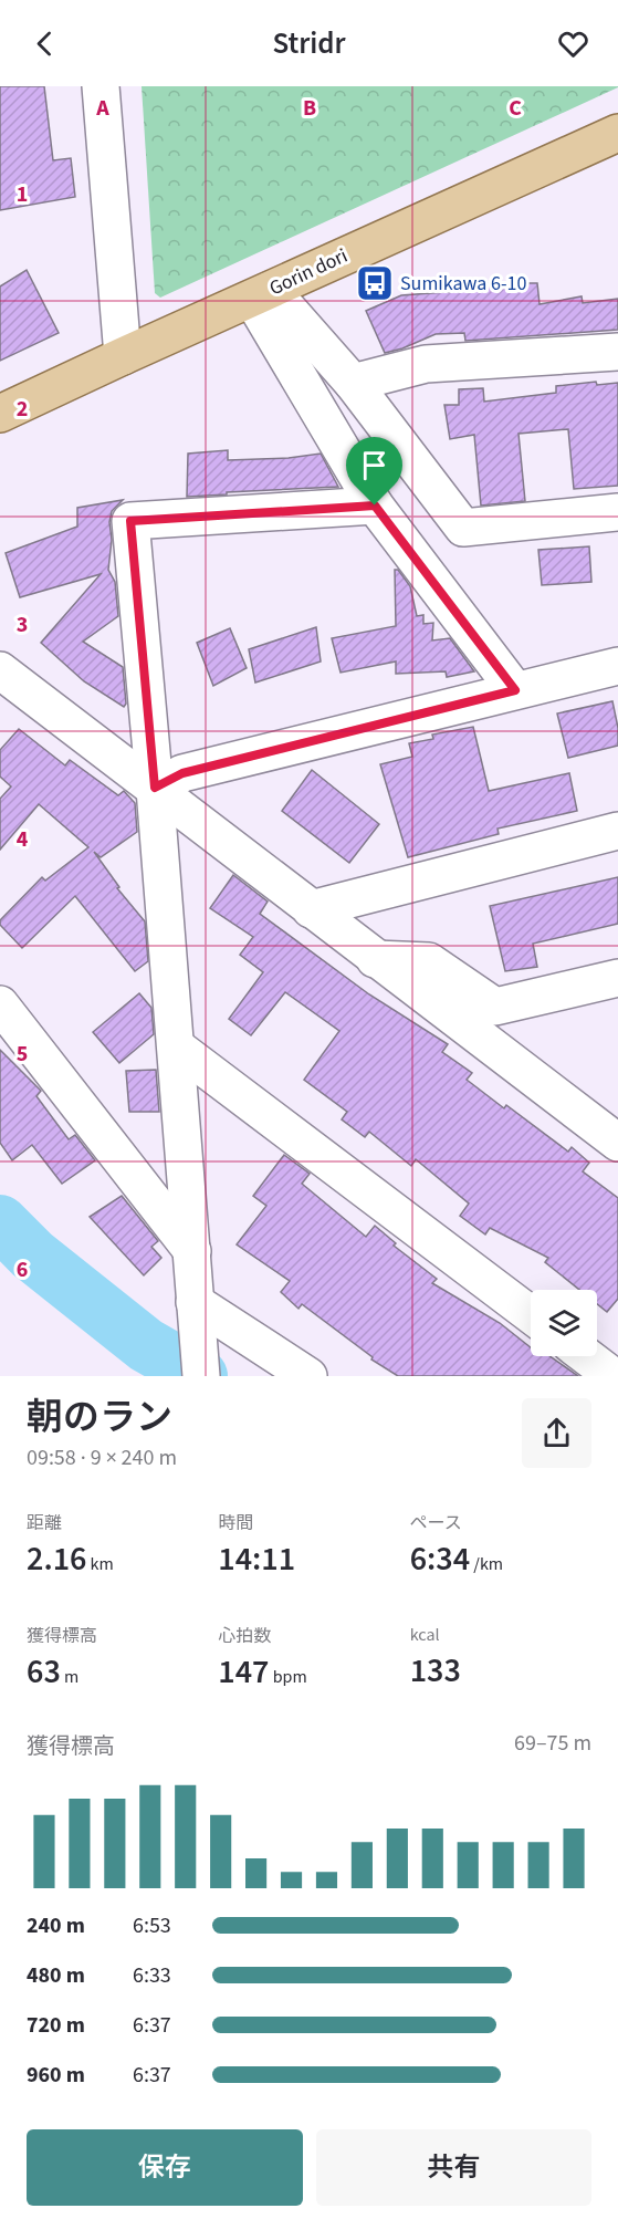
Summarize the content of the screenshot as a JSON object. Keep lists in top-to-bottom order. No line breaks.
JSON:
{"streets":{"main road":["Gorin dori"]},"places":{"bus stop":["Sumikawa 6-10"]},"page":{"header":"Stridr","heading":["朝のラン","09:58 · 9 × 240 m"],"stats":[["距離","2.16 km"],["時間","14:11"],["ペース","6:34 /km"],["獲得標高","63 m"],["心拍数","147 bpm"],["kcal","133"]],"chart":["獲得標高","69–75 m"],"list":[{"name":"240 m","note":"6:53"},{"name":"480 m","note":"6:33"},{"name":"720 m","note":"6:37"},{"name":"960 m","note":"6:37"}],"buttons":["保存","共有"]},"grid":{"columns":["A","B","C"],"rows":["1","2","3","4","5","6"]}}
